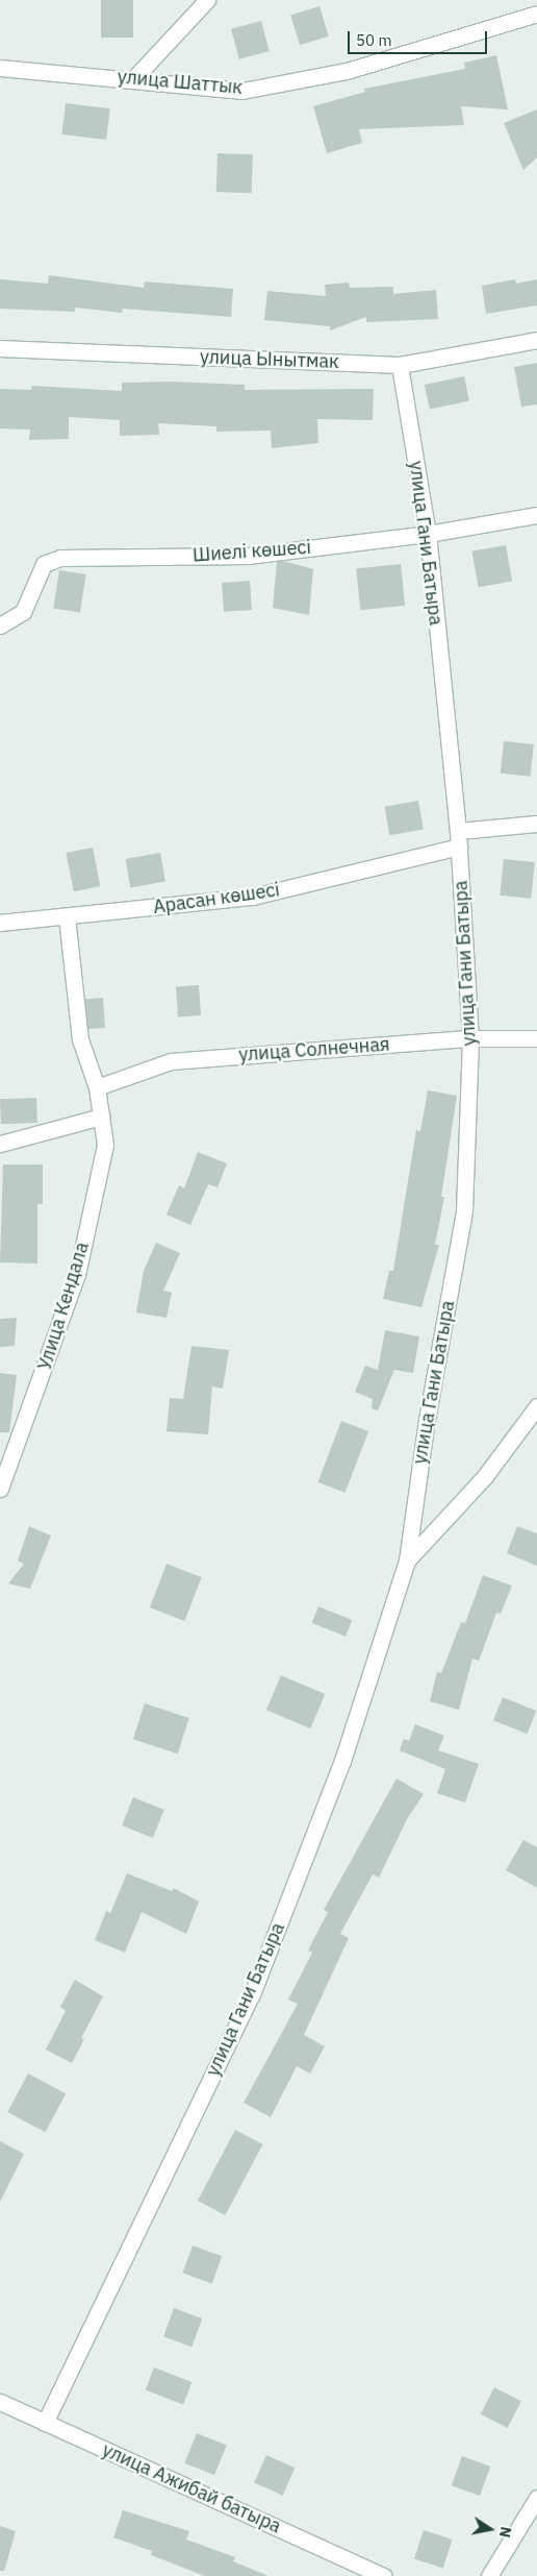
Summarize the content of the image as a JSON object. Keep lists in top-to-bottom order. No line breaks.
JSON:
{"streets":{"street":["улица Шаттык","улица Ынытмак","улица Гани Батыра","Шиелі көшесі","Арасан көшесі","улица Солнечная","Улица Кендала","улица Ажибай батыра"]},"crossings":[["улица Ынытмак","улица Гани Батыра"],["улица Гани Батыра","Шиелі көшесі"],["улица Гани Батыра","Арасан көшесі"],["улица Гани Батыра","улица Солнечная"],["улица Гани Батыра","улица Ажибай батыра"],["Арасан көшесі","Улица Кендала"],["улица Солнечная","Улица Кендала"]],"scale_bar":"50 m","north":"right"}
